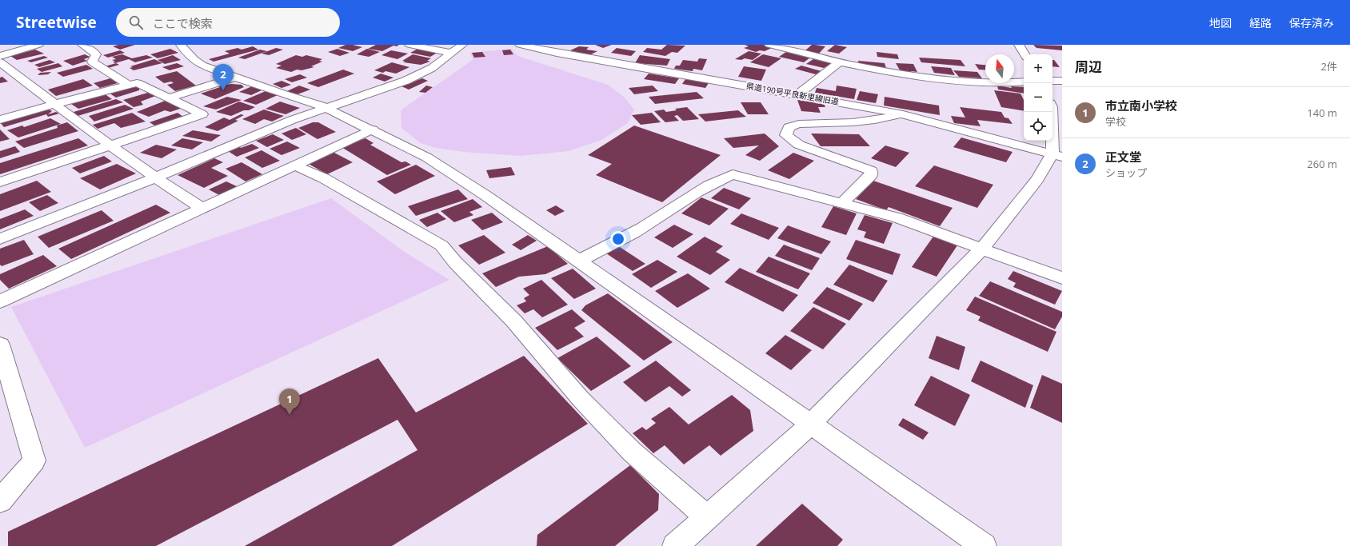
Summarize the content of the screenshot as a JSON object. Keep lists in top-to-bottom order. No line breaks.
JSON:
{"streets":{"street":["県道190号平良新里線旧道"]},"north":"top","page":{"header":"Streetwise","search":"ここで検索","nav":["地図","経路","保存済み"],"heading":["周辺","2件"],"map_buttons":["+","−"],"pins":["2","1"],"list":[{"mark":"1","name":"市立南小学校","note":"学校","value":"140 m"},{"mark":"2","name":"正文堂","note":"ショップ","value":"260 m"}]}}
